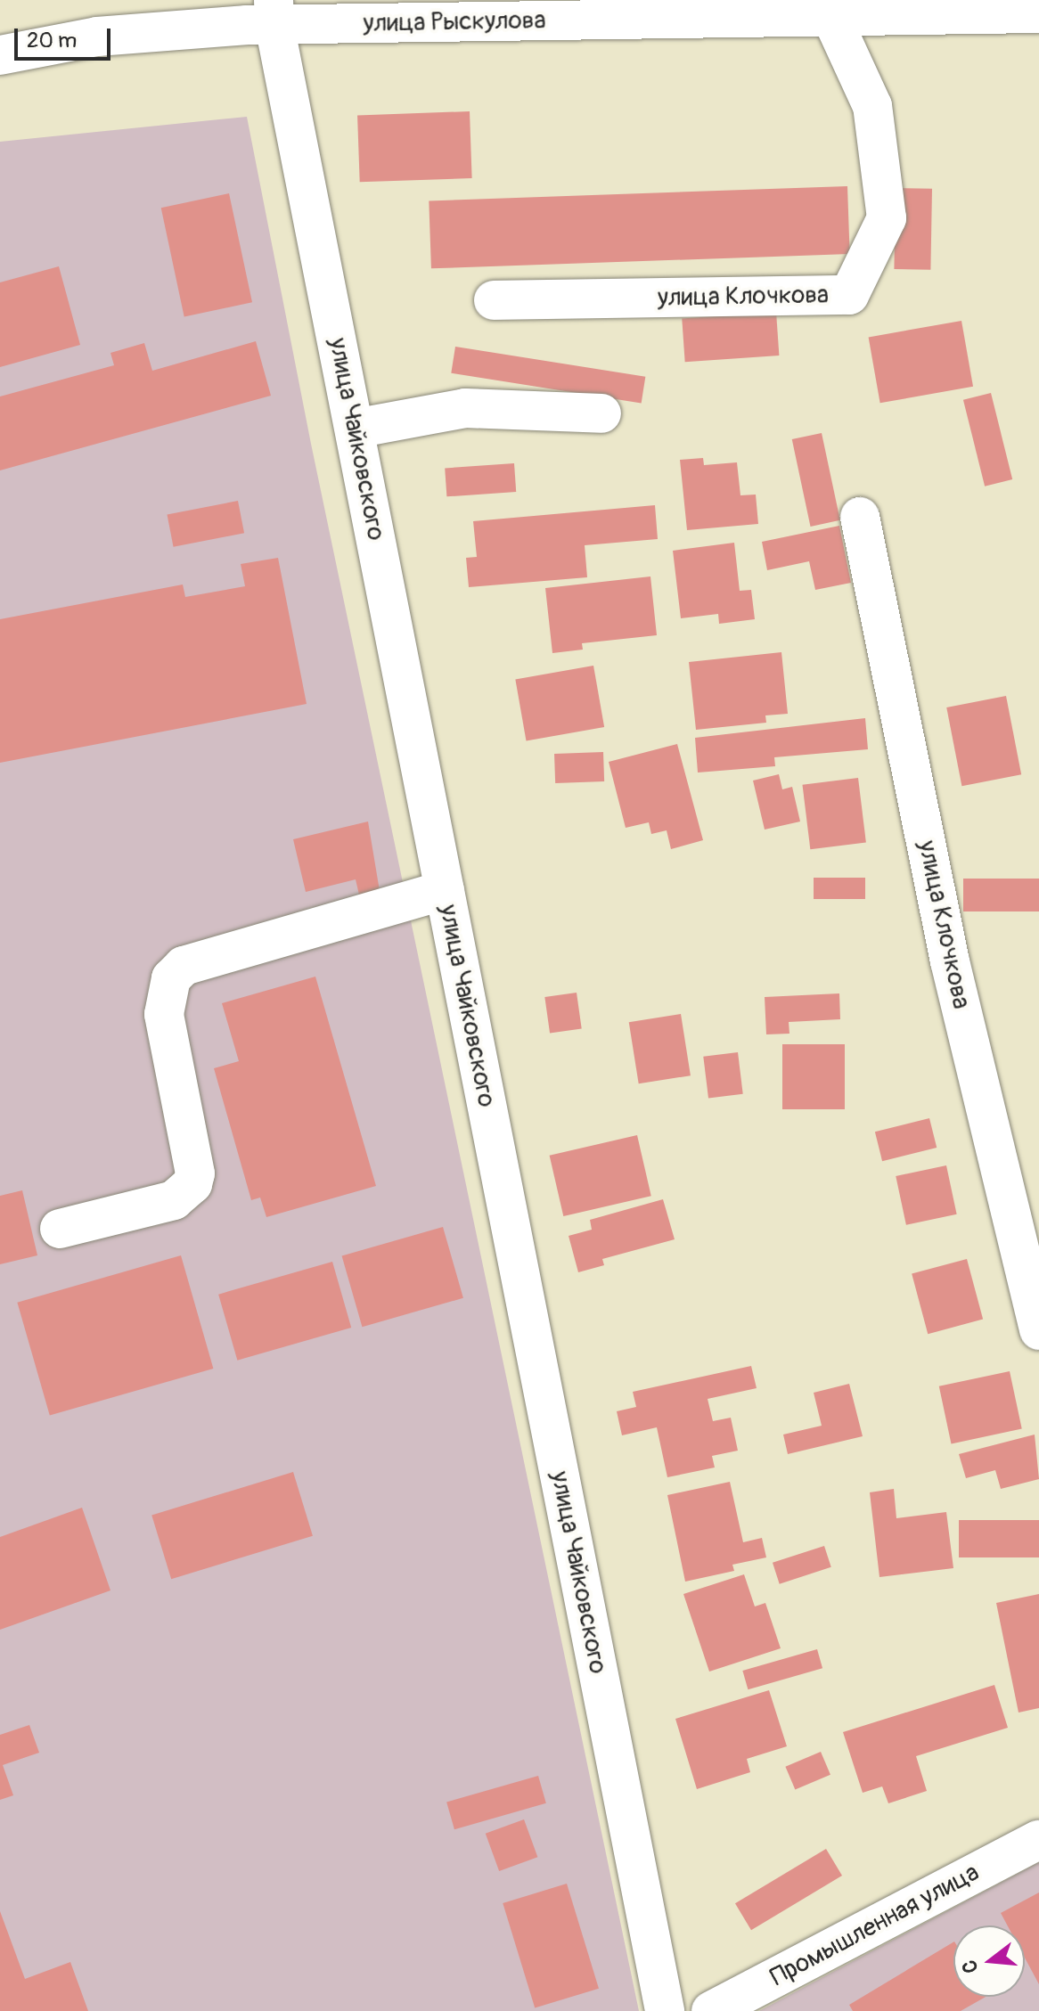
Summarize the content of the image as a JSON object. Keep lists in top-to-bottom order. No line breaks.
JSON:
{"streets":{"street":["улица Рыскулова","улица Клочкова","улица Чайковского","Промышленная улица"]},"crossings":[["улица Рыскулова","улица Клочкова"],["улица Рыскулова","улица Чайковского"]],"scale_bar":"20 m","north":"left"}
